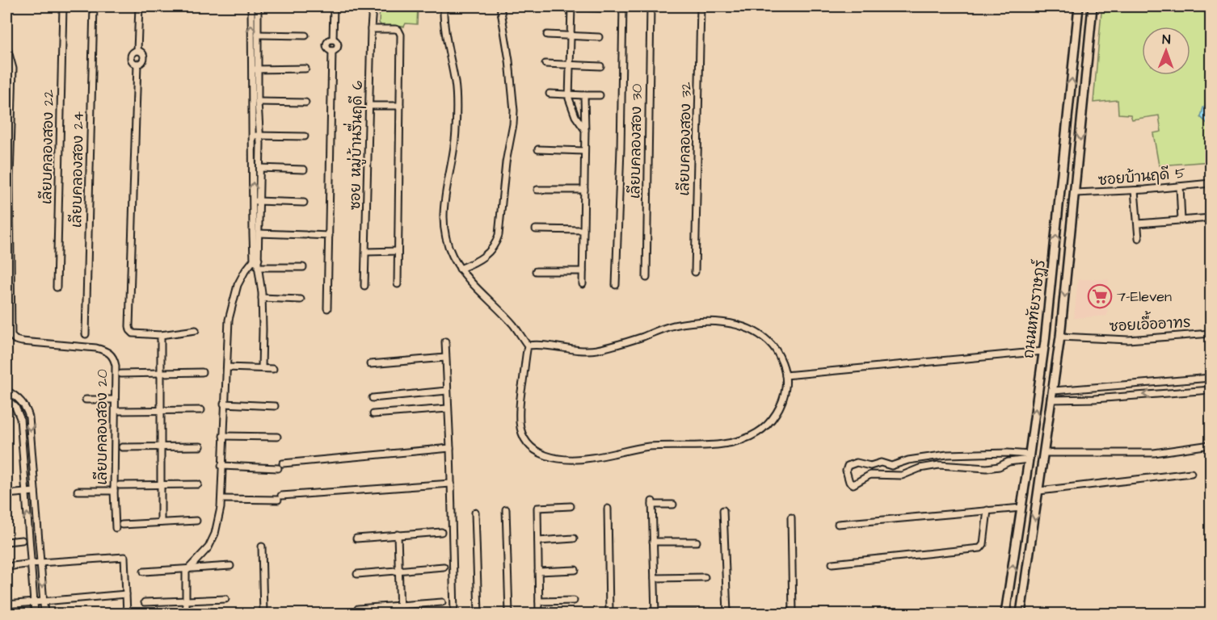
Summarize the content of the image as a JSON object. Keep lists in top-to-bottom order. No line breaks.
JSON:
{"streets":{"main road":["ถนนหทัยราษฎร์"],"street":["เลียบคลองสอง 32","เลียบคลองสอง 30","ซอย หมู่บ้านรื่นฤดี 6","เลียบคลองสอง 22","เลียบคลองสอง 24","ซอยบ้านฤดี 5","ซอยเอื้ออาทร","เลียบคลองสอง 20"]},"crossings":[["ซอยบ้านฤดี 5","ถนนหทัยราษฎร์"],["ถนนหทัยราษฎร์","ซอยเอื้ออาทร"]],"places":{"supermarket":["7-Eleven"]},"north":"top"}
